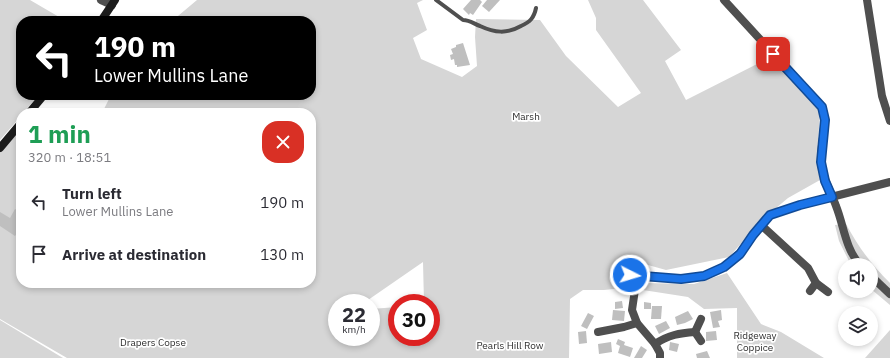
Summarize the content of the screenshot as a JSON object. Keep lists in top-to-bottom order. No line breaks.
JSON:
{"parks":["Marsh","Ridgeway Coppice","Drapers Copse","Pearls Hill Row"],"page":{"turn":["190 m","Lower Mullins Lane"],"heading":["1 min","320 m · 18:51"],"list":[{"name":"Turn left","note":"Lower Mullins Lane","value":"190 m"},{"name":"Arrive at destination","value":"130 m"}],"speed":"22 km/h","limit":"30"}}
